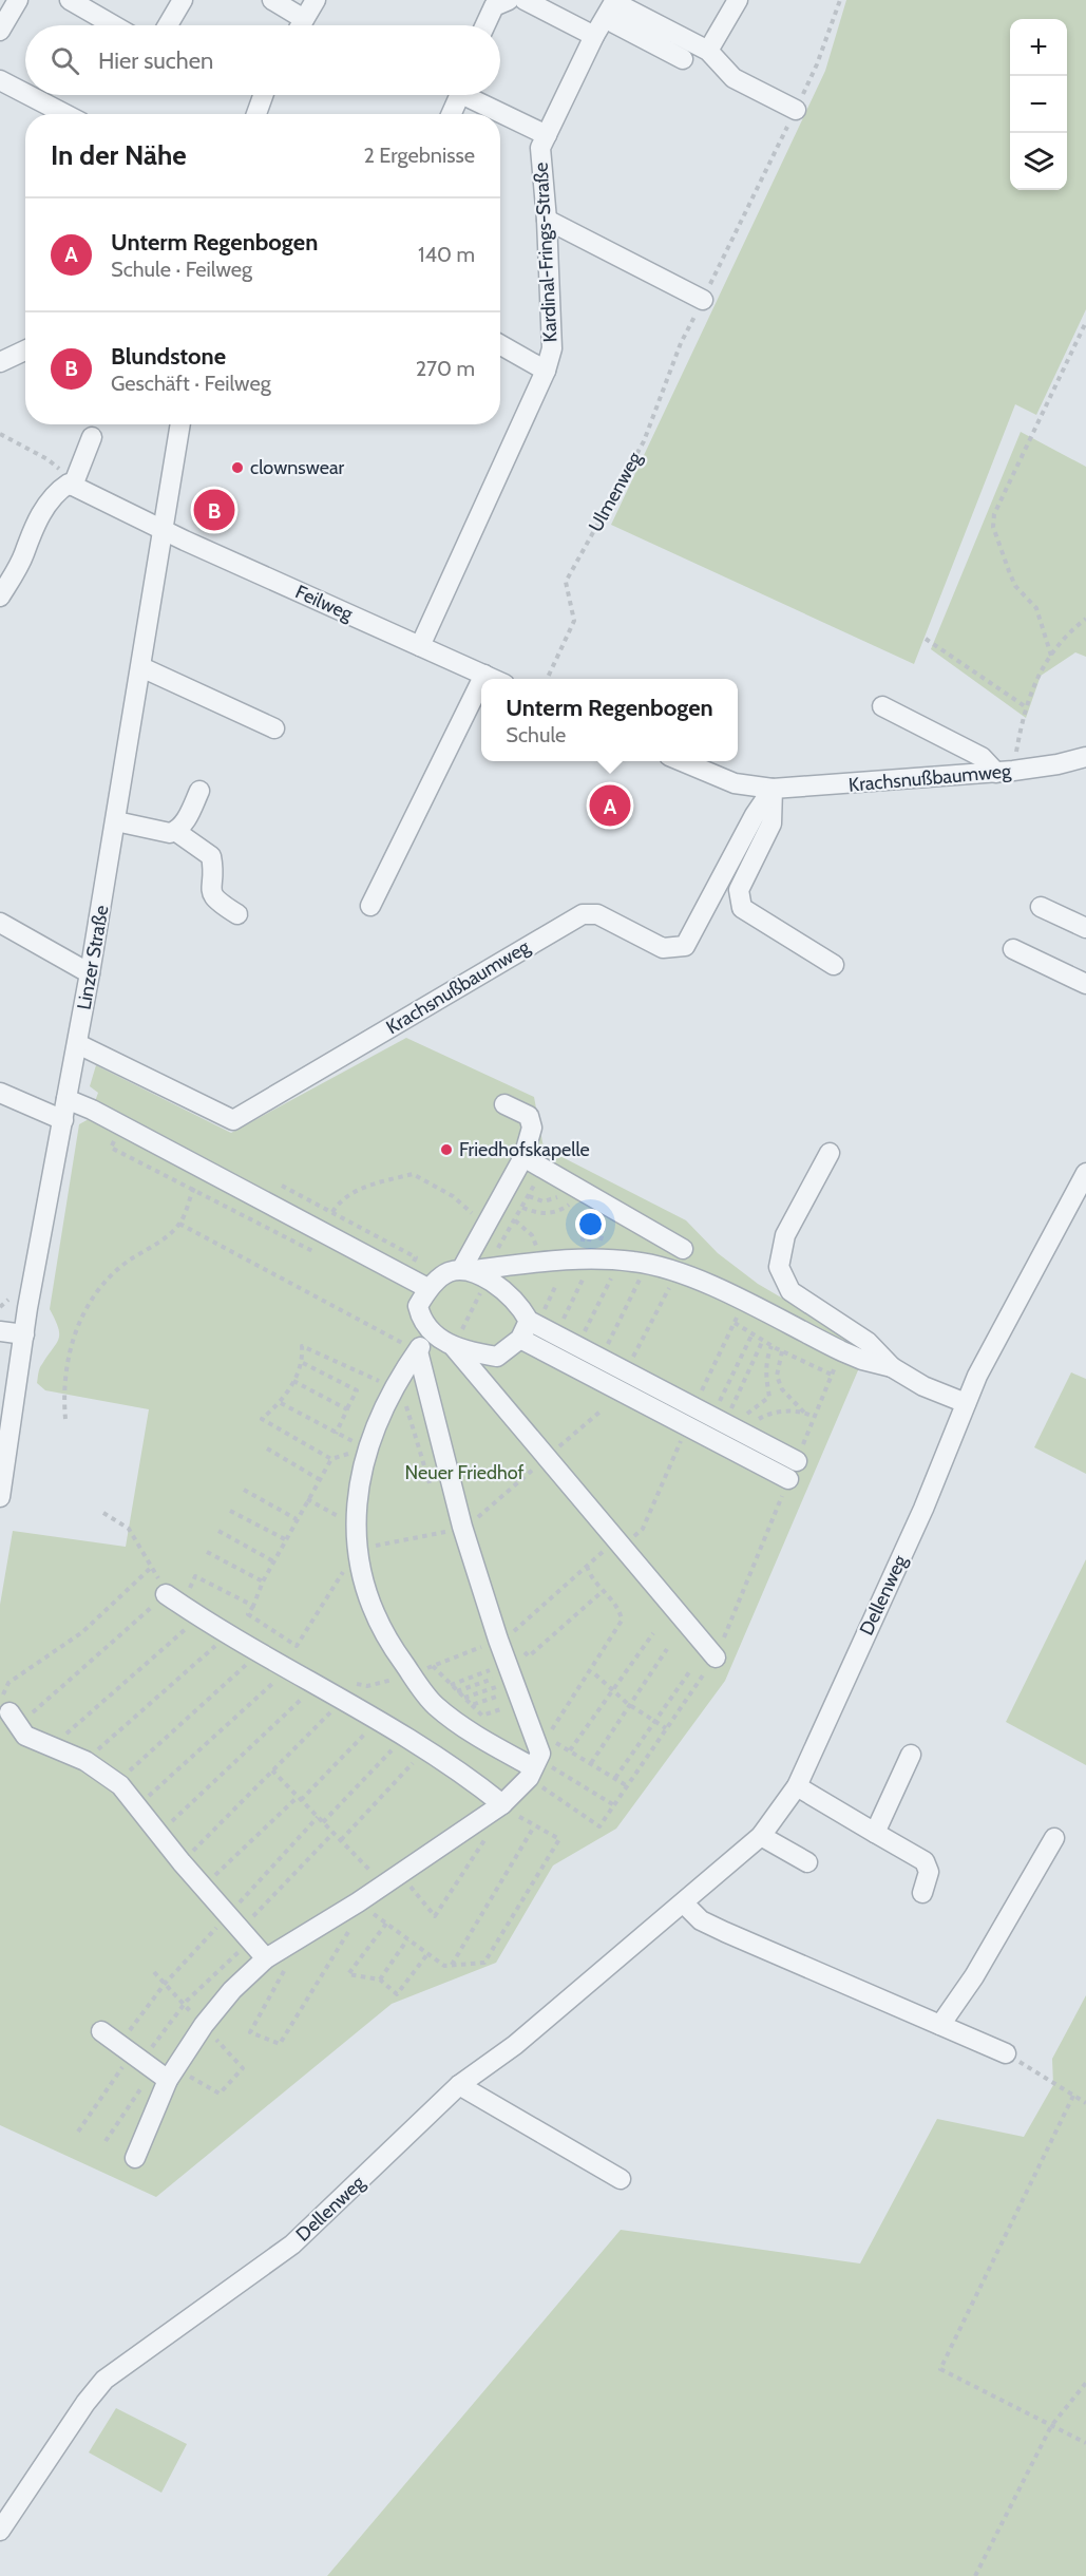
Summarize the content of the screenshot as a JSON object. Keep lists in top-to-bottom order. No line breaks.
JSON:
{"streets":{"street":["Kardinal-Frings-Straße","Feilweg","Krachsnußbaumweg","Linzer Straße","Dellenweg"],"path":["Ulmenweg"]},"crossings":[["Kardinal-Frings-Straße","Feilweg"],["Feilweg","Linzer Straße"],["Krachsnußbaumweg","Linzer Straße"]],"parks":["Neuer Friedhof"],"places":["clownswear","Friedhofskapelle"],"page":{"map_buttons":["+","−"],"search":"Hier suchen","heading":["In der Nähe","2 Ergebnisse"],"list":[{"mark":"A","name":"Unterm Regenbogen","note":"Schule · Feilweg","value":"140 m"},{"mark":"B","name":"Blundstone","note":"Geschäft · Feilweg","value":"270 m"}],"pins":["B","A"],"popup":["Unterm Regenbogen","Schule"]}}
